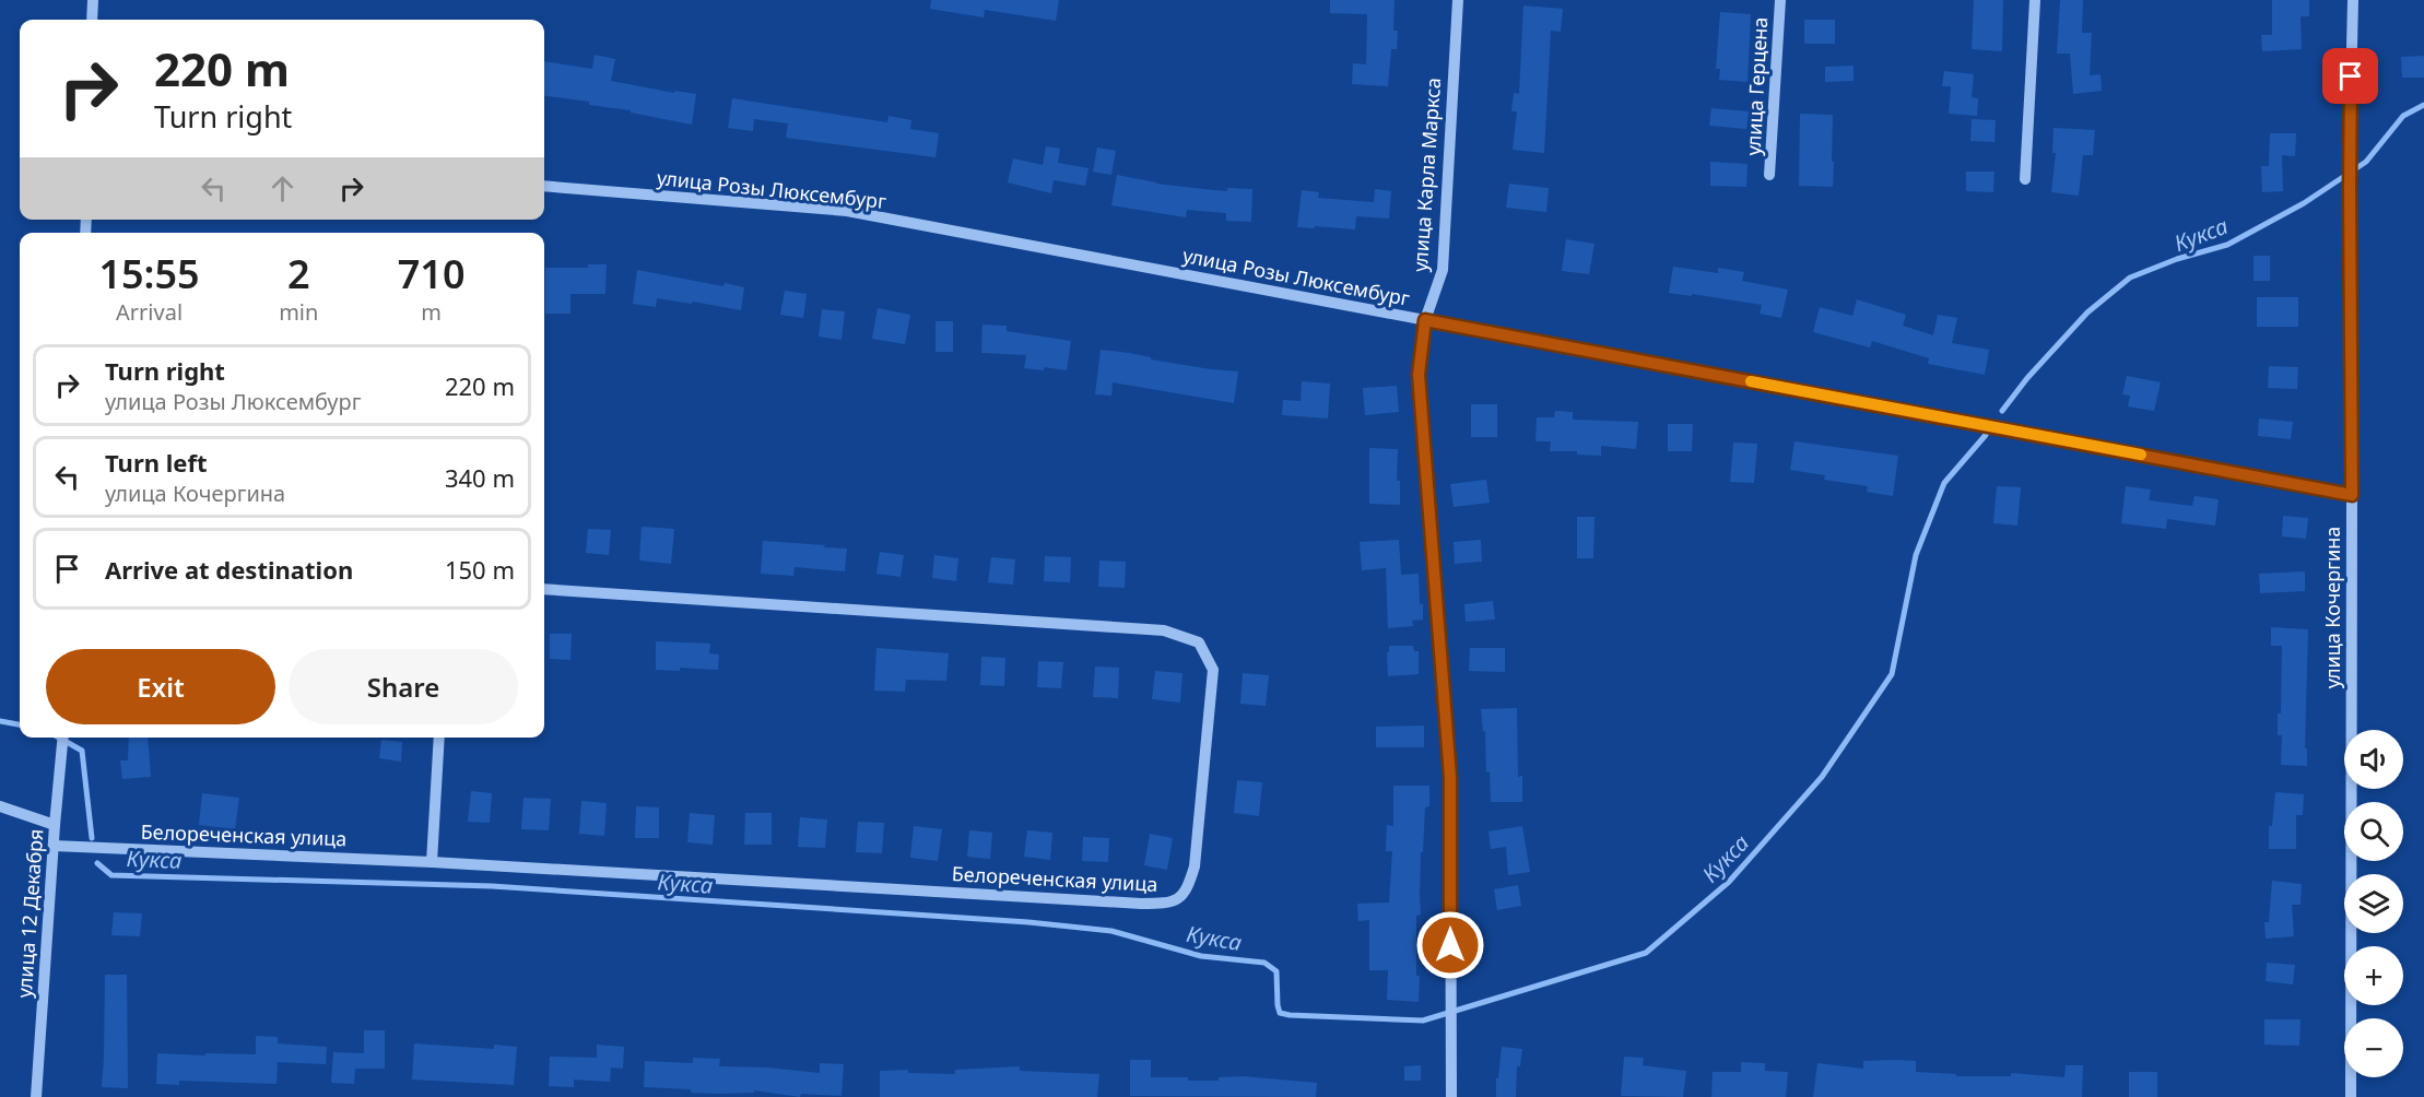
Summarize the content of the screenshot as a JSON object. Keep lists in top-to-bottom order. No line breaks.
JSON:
{"streets":{"street":["улица Герцена","улица Карла Маркса","улица Розы Люксембург","улица Кочергина","Белореченская улица","улица 12 Декабря"]},"crossings":[["улица Карла Маркса","улица Розы Люксембург"],["улица Розы Люксембург","улица Кочергина"],["Белореченская улица","улица 12 Декабря"]],"water":["Кукса"],"page":{"turn":["220 m","Turn right"],"eta":["15:55","Arrival","2","min","710","m"],"list":[{"name":"Turn right","note":"улица Розы Люксембург","value":"220 m"},{"name":"Turn left","note":"улица Кочергина","value":"340 m"},{"name":"Arrive at destination","value":"150 m"}],"buttons":["Exit","Share"],"map_buttons":["+","−"]}}
